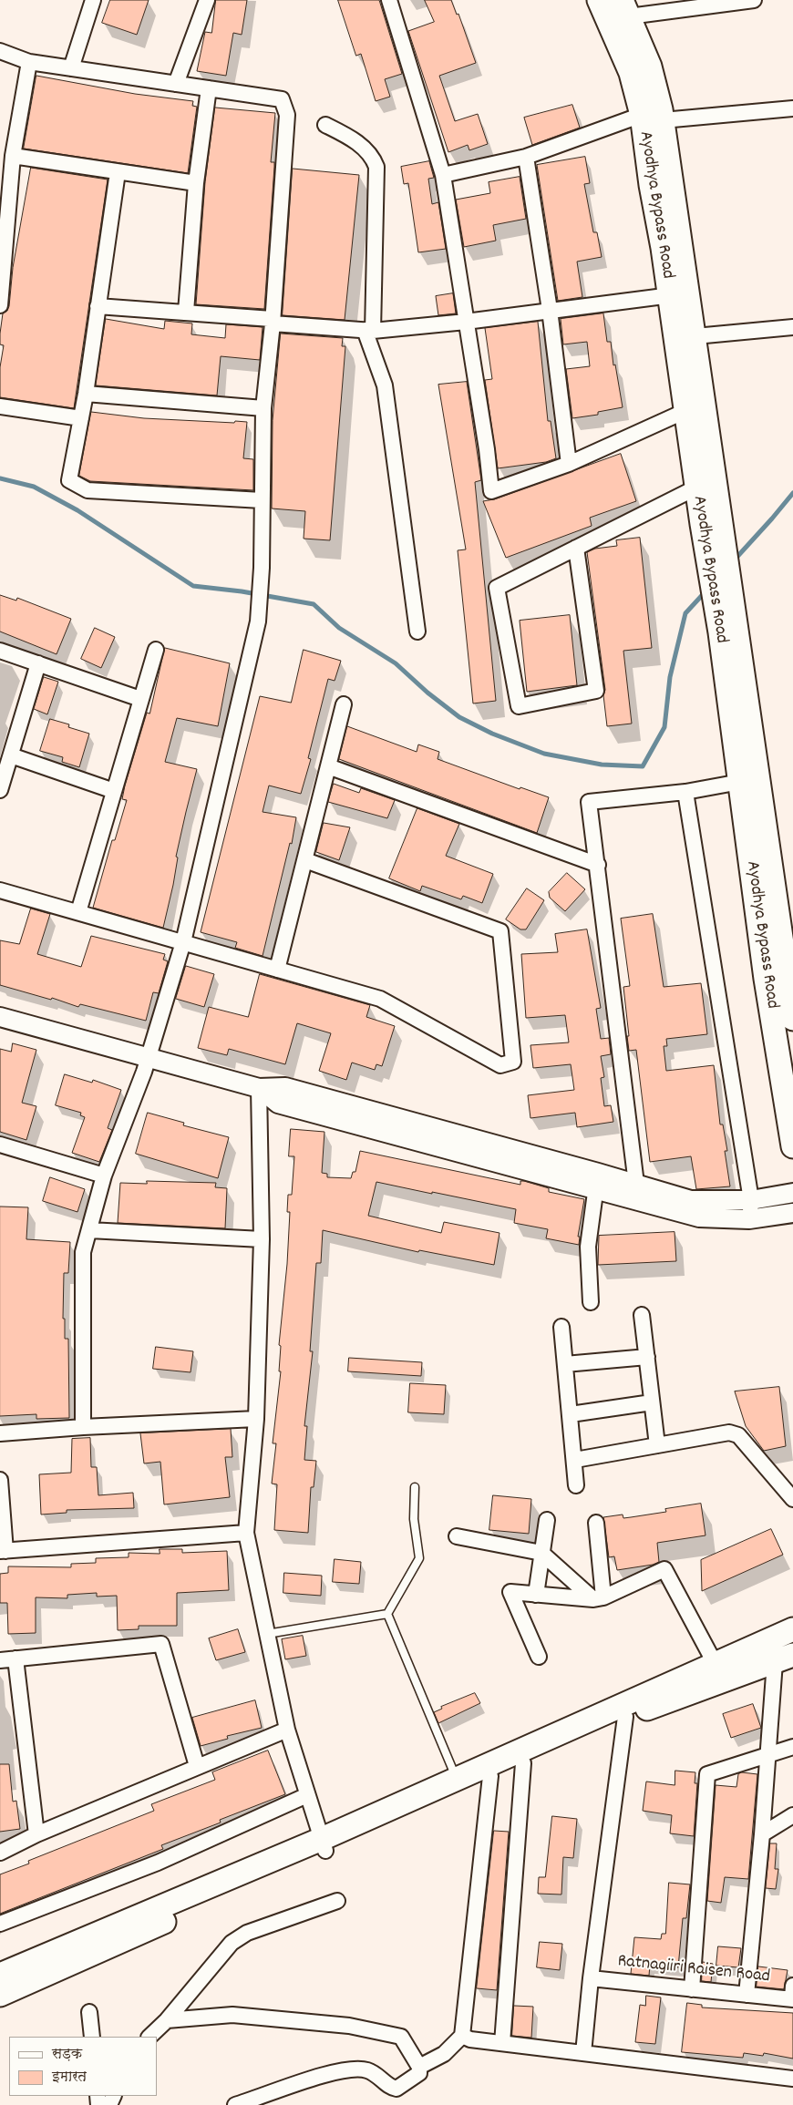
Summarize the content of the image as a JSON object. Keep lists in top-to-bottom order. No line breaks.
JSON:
{"streets":{"main road":["Ayodhya Bypass Road"],"street":["Ratnagiiri Raisen Road"]},"legend":["सड़क","इमारत"]}
